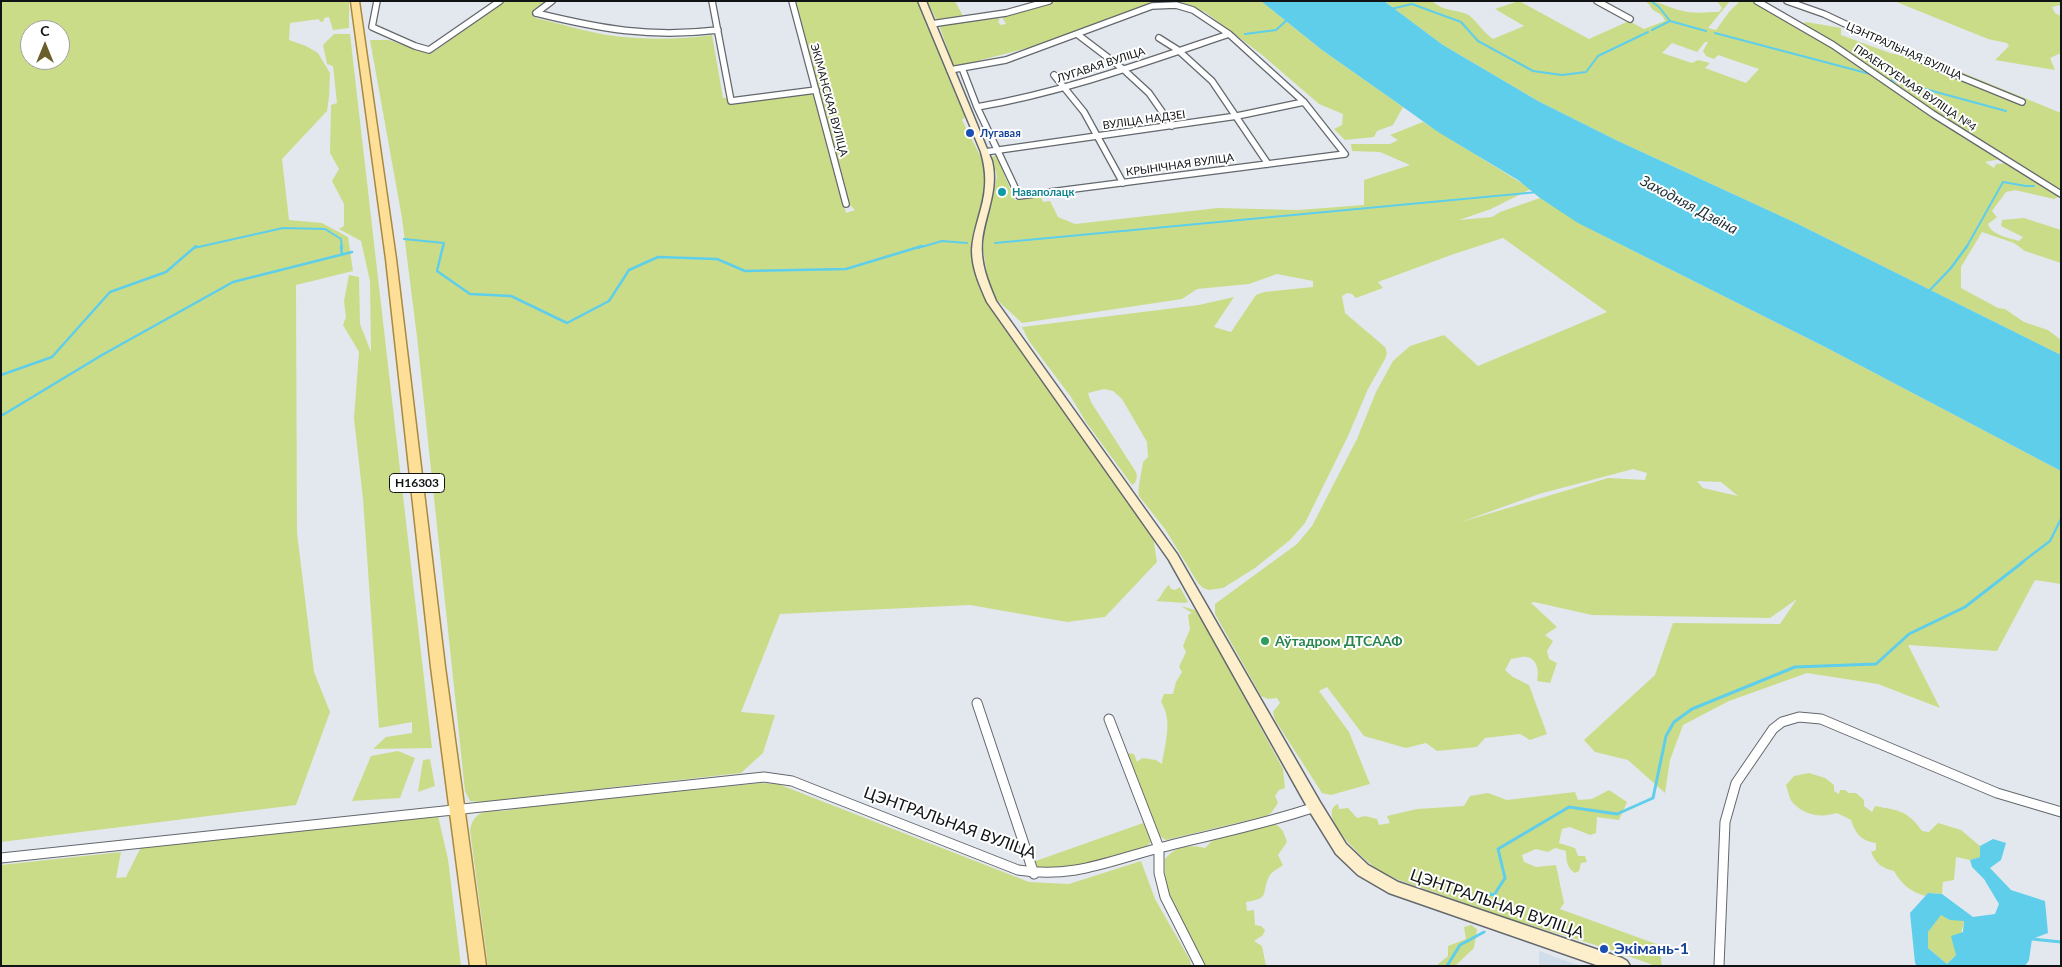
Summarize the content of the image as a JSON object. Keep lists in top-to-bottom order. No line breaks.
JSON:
{"streets":{"main road":["ЦЭНТРАЛЬНАЯ ВУЛІЦА","Н16303"],"street":["ЛУГАВАЯ ВУЛІЦА","ПРАЕКТУЕМАЯ ВУЛІЦА №4","ЭКІМАНСКАЯ ВУЛІЦА","ВУЛІЦА НАДЗЕІ","КРЫНІЧНАЯ ВУЛІЦА"]},"crossings":[["ЦЭНТРАЛЬНАЯ ВУЛІЦА","ВУЛІЦА НАДЗЕІ"],["ЦЭНТРАЛЬНАЯ ВУЛІЦА","Н16303"],["ВУЛІЦА НАДЗЕІ","КРЫНІЧНАЯ ВУЛІЦА"]],"water":["Заходняя Дзвіна"],"places":["Лугавая","Наваполацк","Аўтадром ДТСААФ","Экімань-1"],"north":"top"}
